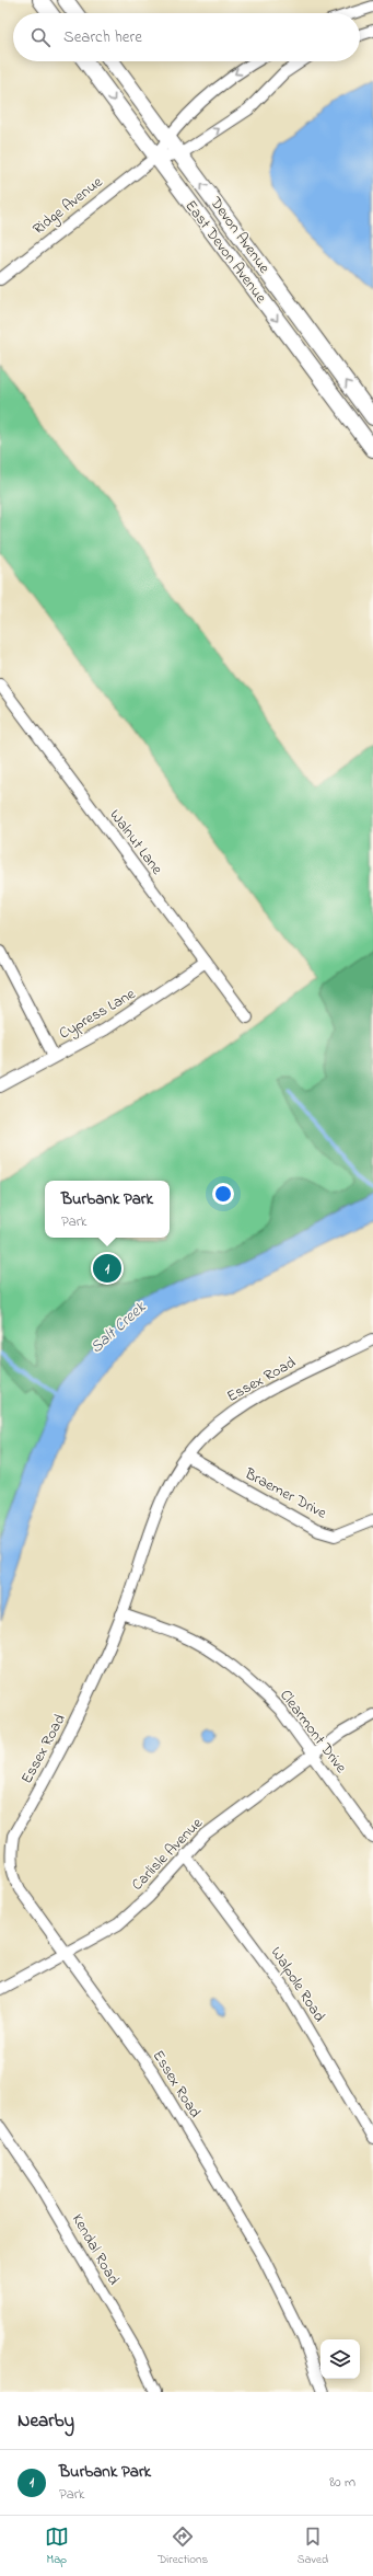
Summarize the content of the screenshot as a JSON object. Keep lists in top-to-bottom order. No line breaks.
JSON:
{"streets":{"main road":["Devon Avenue","East Devon Avenue"],"street":["Ridge Avenue","Walnut Lane","Cypress Lane","Essex Road","Braemer Drive","Clearmont Drive","Carlisle Avenue","Walpole Road","Kendal Road"]},"crossings":[["Ridge Avenue","East Devon Avenue"],["Walnut Lane","Cypress Lane"],["Essex Road","Braemer Drive"],["Essex Road","Clearmont Drive"],["Essex Road","Carlisle Avenue"],["Clearmont Drive","Carlisle Avenue"],["Carlisle Avenue","Walpole Road"]],"one_way":["Devon Avenue","East Devon Avenue"],"water":["Salt Creek"],"page":{"search":"Search here","popup":["Burbank Park","Park"],"pins":"1","heading":"Nearby","list":[{"mark":"1","name":"Burbank Park","note":"Park","value":"80 m"}],"nav":["Map","Directions","Saved"]}}
